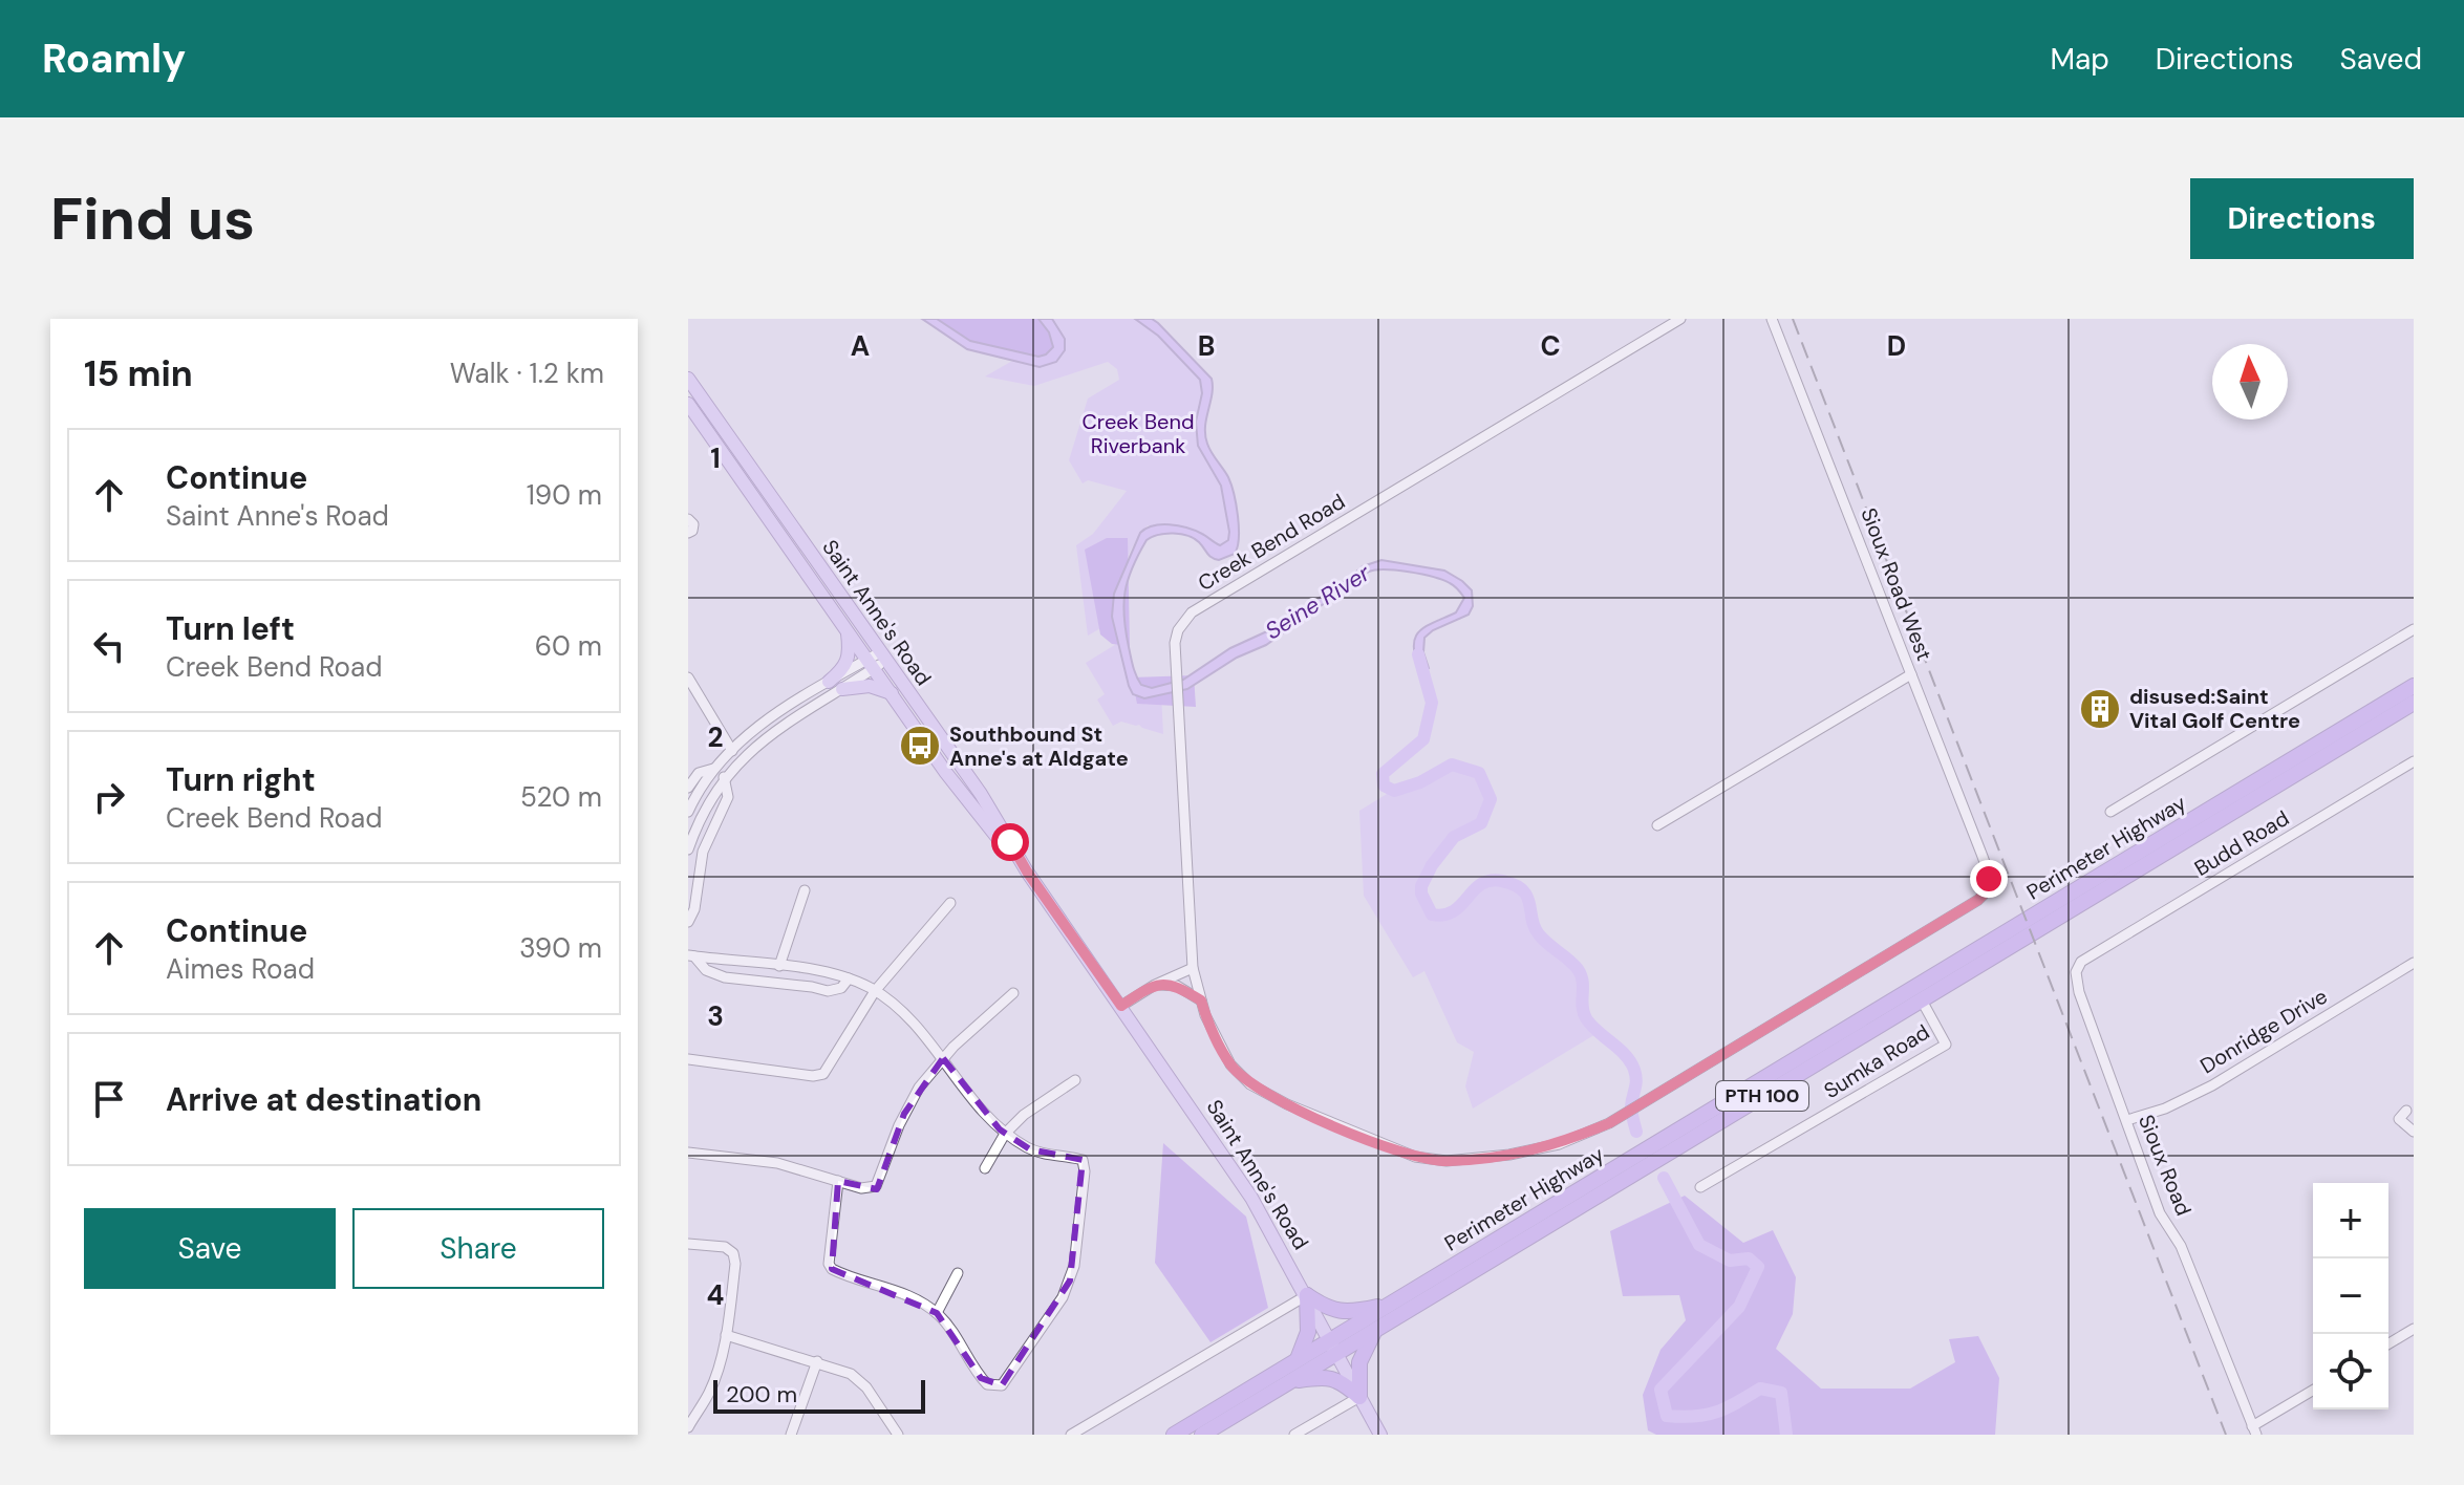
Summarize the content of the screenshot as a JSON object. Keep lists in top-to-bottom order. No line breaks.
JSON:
{"streets":{"highway":["Perimeter Highway","PTH 100"],"main road":["Saint Anne's Road"],"street":["Creek Bend Road","Sioux Road West","Budd Road","Donridge Drive","Sumka Road","Sioux Road"]},"crossings":[["Creek Bend Road","Sioux Road West"],["Saint Anne's Road","Perimeter Highway"],["Budd Road","Sioux Road"],["Perimeter Highway","Sumka Road"],["Donridge Drive","Sioux Road"]],"water":["Seine River"],"parks":["Creek Bend Riverbank"],"places":{"building":["disused:Saint Vital Golf Centre"],"bus stop":["Southbound St Anne's at Aldgate"]},"scale_bar":"200 m","north":"top","page":{"header":"Roamly","nav":["Map","Directions","Saved"],"buttons":["Directions",["Save","Share"]],"title":"Find us","heading":["15 min","Walk · 1.2 km"],"list":[["Continue","Saint Anne's Road","190 m"],["Turn left","Creek Bend Road","60 m"],["Turn right","Creek Bend Road","520 m"],["Continue","Aimes Road","390 m"],"Arrive at destination"],"map_buttons":["+","−"],"scale":"200 m"},"grid":{"columns":["A","B","C","D"],"rows":["1","2","3","4"]}}
